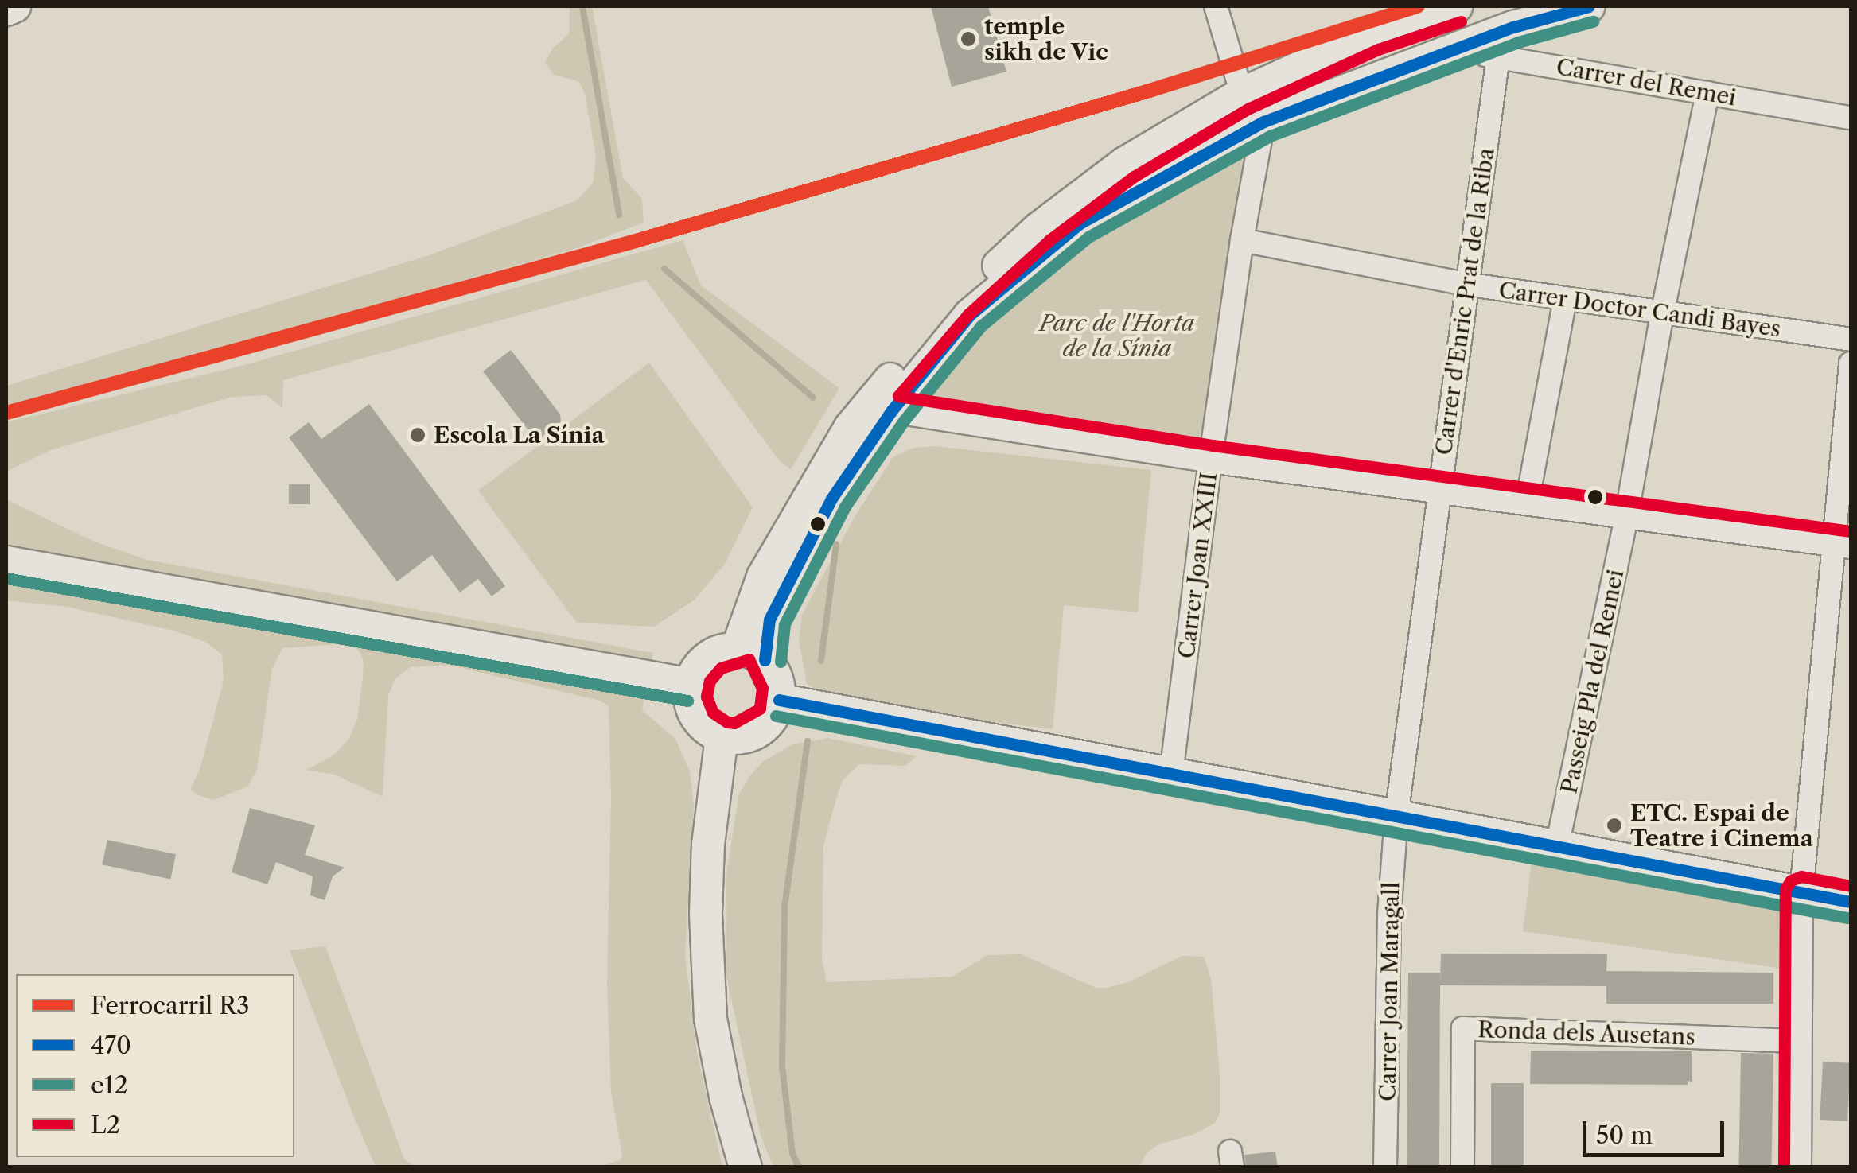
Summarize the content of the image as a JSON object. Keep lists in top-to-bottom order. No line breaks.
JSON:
{"streets":{"street":["Carrer del Remei","Carrer d'Enric Prat de la Riba","Carrer Doctor Candi Bayes","Carrer Joan XXIII","Passeig Pla del Remei","Carrer Joan Maragall","Ronda dels Ausetans"]},"crossings":[["Carrer del Remei","Carrer d'Enric Prat de la Riba"],["Carrer del Remei","Passeig Pla del Remei"],["Carrer d'Enric Prat de la Riba","Carrer Doctor Candi Bayes"],["Carrer d'Enric Prat de la Riba","Carrer Joan Maragall"],["Carrer Doctor Candi Bayes","Carrer Joan XXIII"],["Carrer Doctor Candi Bayes","Passeig Pla del Remei"]],"parks":["Parc de l'Horta de la Sínia"],"places":["temple sikh de Vic","Escola La Sínia","ETC. Espai de Teatre i Cinema"],"lines":["rail line R3","transit line 470","transit line e12","transit line L2"],"legend":["Ferrocarril R3","470","e12","L2"],"scale_bar":"50 m"}
